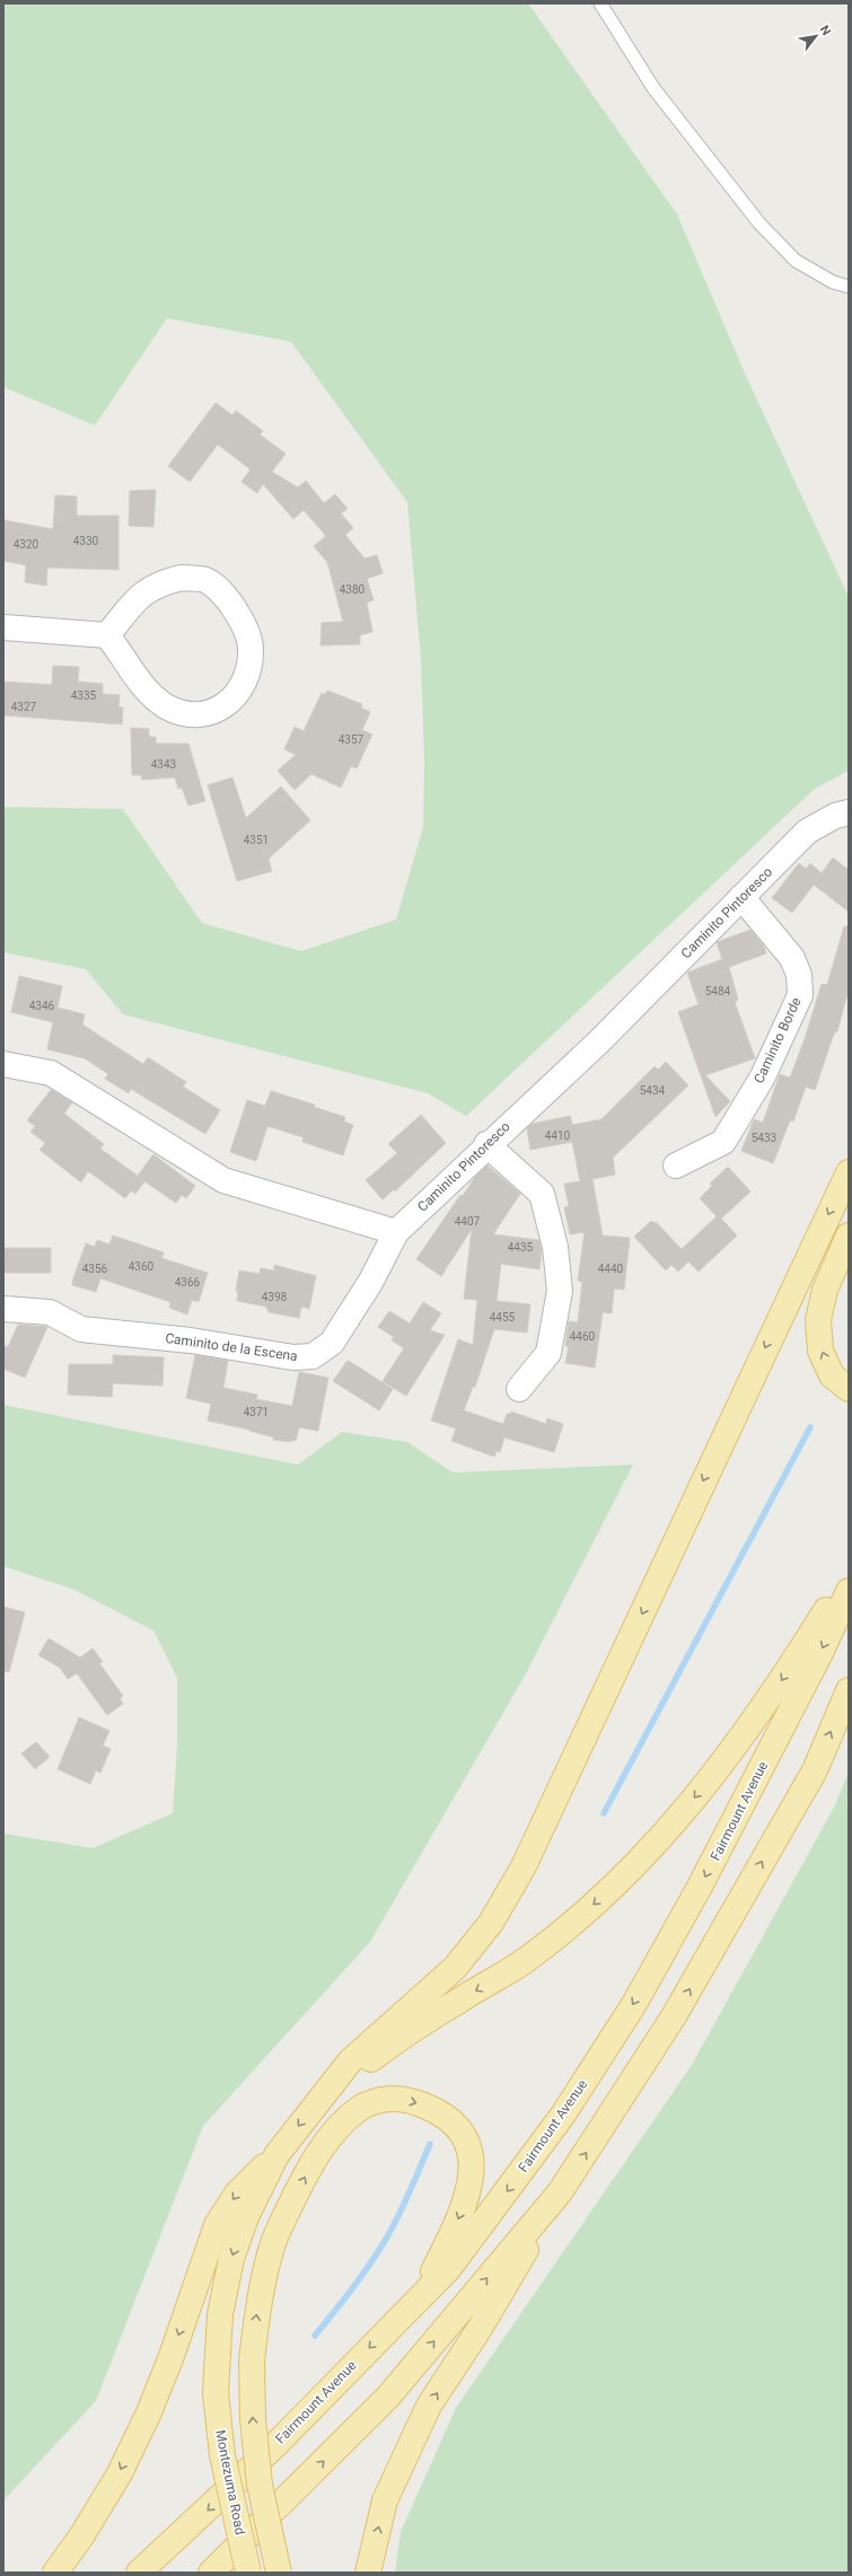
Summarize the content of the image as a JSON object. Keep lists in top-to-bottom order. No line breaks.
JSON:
{"streets":{"main road":["Fairmount Avenue","Montezuma Road"],"street":["Caminito Pintoresco","Caminito Borde","Caminito de la Escena"]},"crossings":[["Caminito Pintoresco","Caminito Borde"],["Caminito Pintoresco","Caminito de la Escena"]],"house_numbers":["4330","4320","4380","4335","4327","4357","4343","4351","5484","4346","5434","4410","5433","4407","4435","4360","4356","4440","4366","4398","4455","4460","4371"],"north":"top right"}
